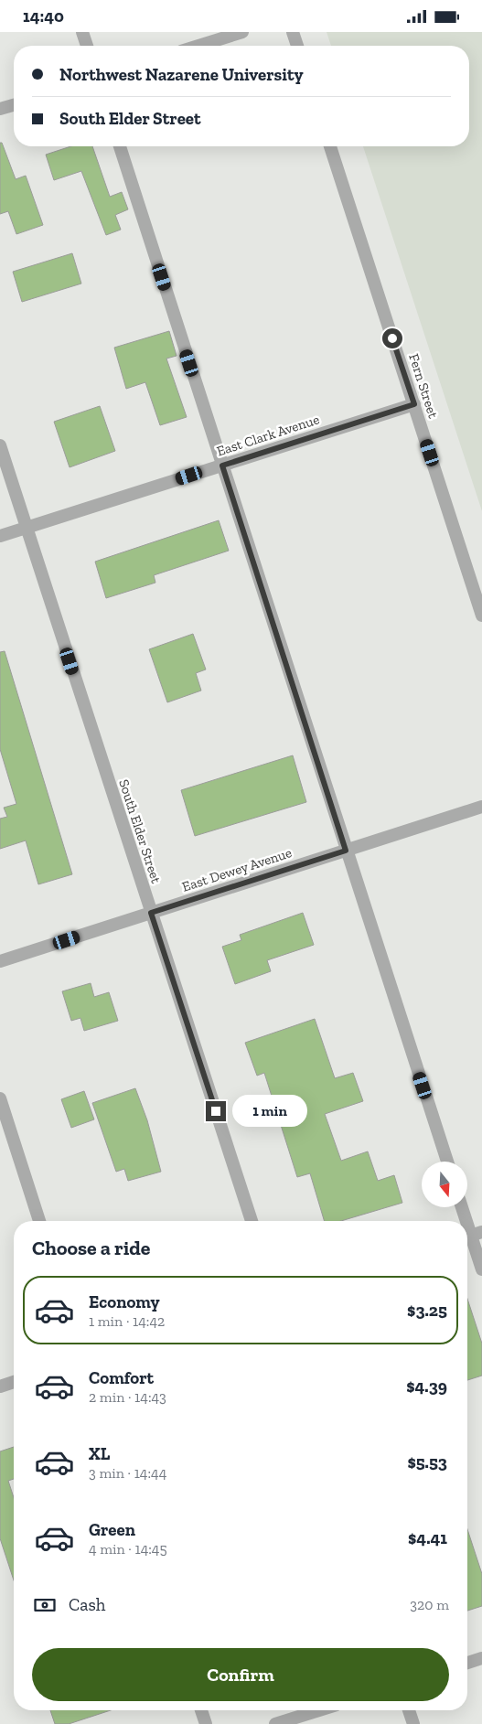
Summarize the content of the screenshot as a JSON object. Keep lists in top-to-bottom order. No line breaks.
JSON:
{"streets":{"street":["Fern Street","East Clark Avenue","South Elder Street","East Dewey Avenue"]},"crossings":[["Fern Street","East Clark Avenue"],["East Clark Avenue","South Elder Street"],["South Elder Street","East Dewey Avenue"]],"north":"bottom","page":{"status":"14:40","banner":["Northwest Nazarene University","South Elder Street"],"bubble":"1 min","heading":"Choose a ride","list":[{"name":"Economy","note":"1 min · 14:42","value":"$3.25"},{"name":"Comfort","note":"2 min · 14:43","value":"$4.39"},{"name":"XL","note":"3 min · 14:44","value":"$5.53"},{"name":"Green","note":"4 min · 14:45","value":"$4.41"}],"pay":["Cash","320 m"],"buttons":"Confirm"}}
